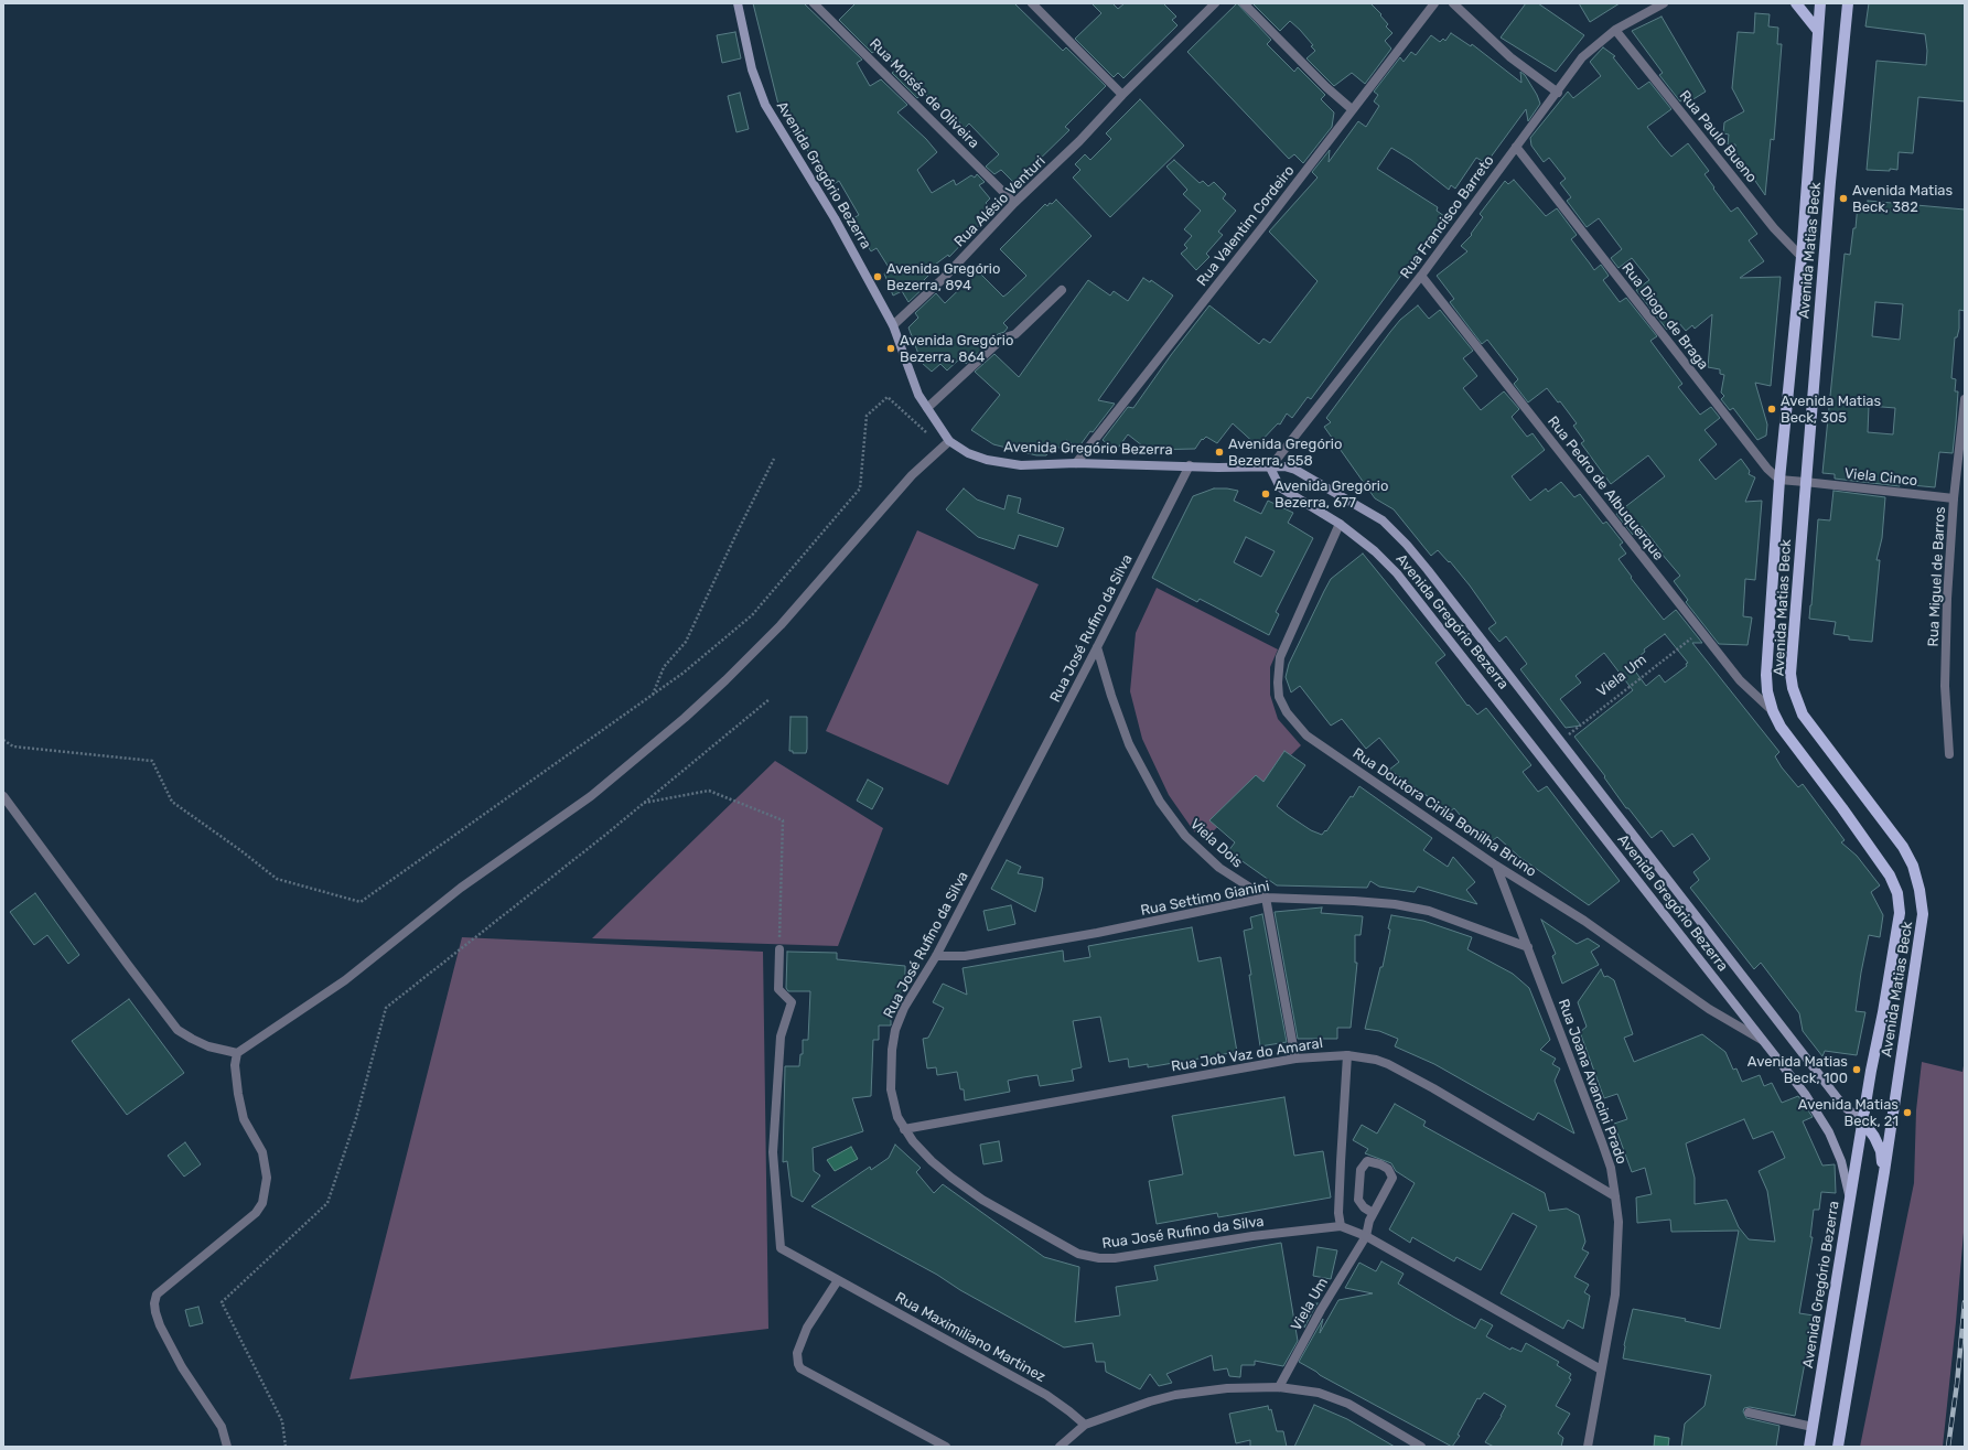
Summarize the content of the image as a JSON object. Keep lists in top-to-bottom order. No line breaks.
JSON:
{"streets":{"main road":["Avenida Gregório Bezerra","Avenida Matias Beck"],"street":["Rua Moisés de Oliveira","Rua Paulo Bueno","Rua Alésio Venturi","Rua Francisco Barreto","Rua Valentim Cordeiro","Rua Diogo de Braga","Viela Cinco","Rua Pedro de Albuquerque","Rua Miguel de Barros","Rua José Rufino da Silva","Viela Um","Rua Doutora Cirila Bonilha Bruno","Viela Dois","Rua Settimo Gianini","Rua Job Vaz do Amaral","Rua Joana Avancini Prado","Rua Maximiliano Martinez"]},"crossings":[["Rua Moisés de Oliveira","Rua Alésio Venturi"],["Rua Paulo Bueno","Rua Francisco Barreto"],["Rua Paulo Bueno","Avenida Matias Beck"],["Avenida Gregório Bezerra","Rua Alésio Venturi"],["Avenida Gregório Bezerra","Rua Francisco Barreto"],["Avenida Gregório Bezerra","Rua Valentim Cordeiro"],["Avenida Gregório Bezerra","Avenida Matias Beck"],["Avenida Gregório Bezerra","Rua José Rufino da Silva"],["Avenida Gregório Bezerra","Viela Um"],["Avenida Gregório Bezerra","Rua Doutora Cirila Bonilha Bruno"],["Rua Francisco Barreto","Rua Diogo de Braga"],["Rua Francisco Barreto","Rua Pedro de Albuquerque"],["Avenida Matias Beck","Rua Diogo de Braga"],["Avenida Matias Beck","Viela Cinco"],["Avenida Matias Beck","Rua Pedro de Albuquerque"],["Viela Cinco","Rua Miguel de Barros"],["Rua Pedro de Albuquerque","Viela Um"],["Rua José Rufino da Silva","Viela Um"],["Rua José Rufino da Silva","Viela Dois"],["Rua José Rufino da Silva","Rua Settimo Gianini"],["Rua José Rufino da Silva","Rua Job Vaz do Amaral"],["Rua José Rufino da Silva","Rua Joana Avancini Prado"],["Rua Doutora Cirila Bonilha Bruno","Rua Joana Avancini Prado"],["Viela Dois","Rua Settimo Gianini"],["Rua Settimo Gianini","Rua Joana Avancini Prado"],["Rua Job Vaz do Amaral","Rua Joana Avancini Prado"]],"places":["Avenida Matias Beck, 382","Avenida Gregório Bezerra, 894","Avenida Gregório Bezerra, 864","Avenida Matias Beck, 305","Avenida Gregório Bezerra, 558","Avenida Gregório Bezerra, 677","Avenida Matias Beck, 100","Avenida Matias Beck, 21"]}
